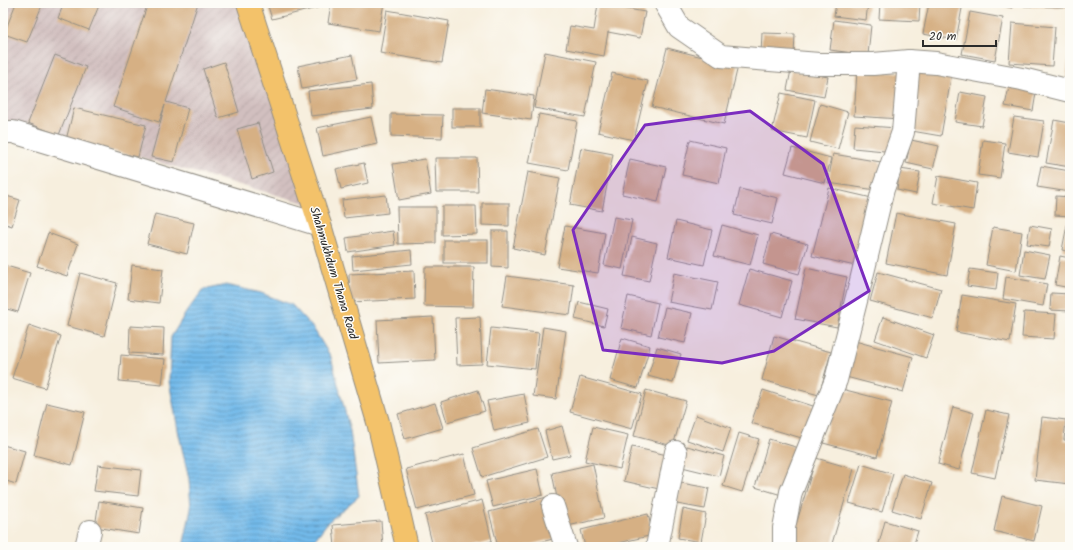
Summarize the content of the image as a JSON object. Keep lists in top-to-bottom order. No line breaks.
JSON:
{"streets":{"main road":["Shahmukhdum Thana Road"]},"scale_bar":"20 m"}
